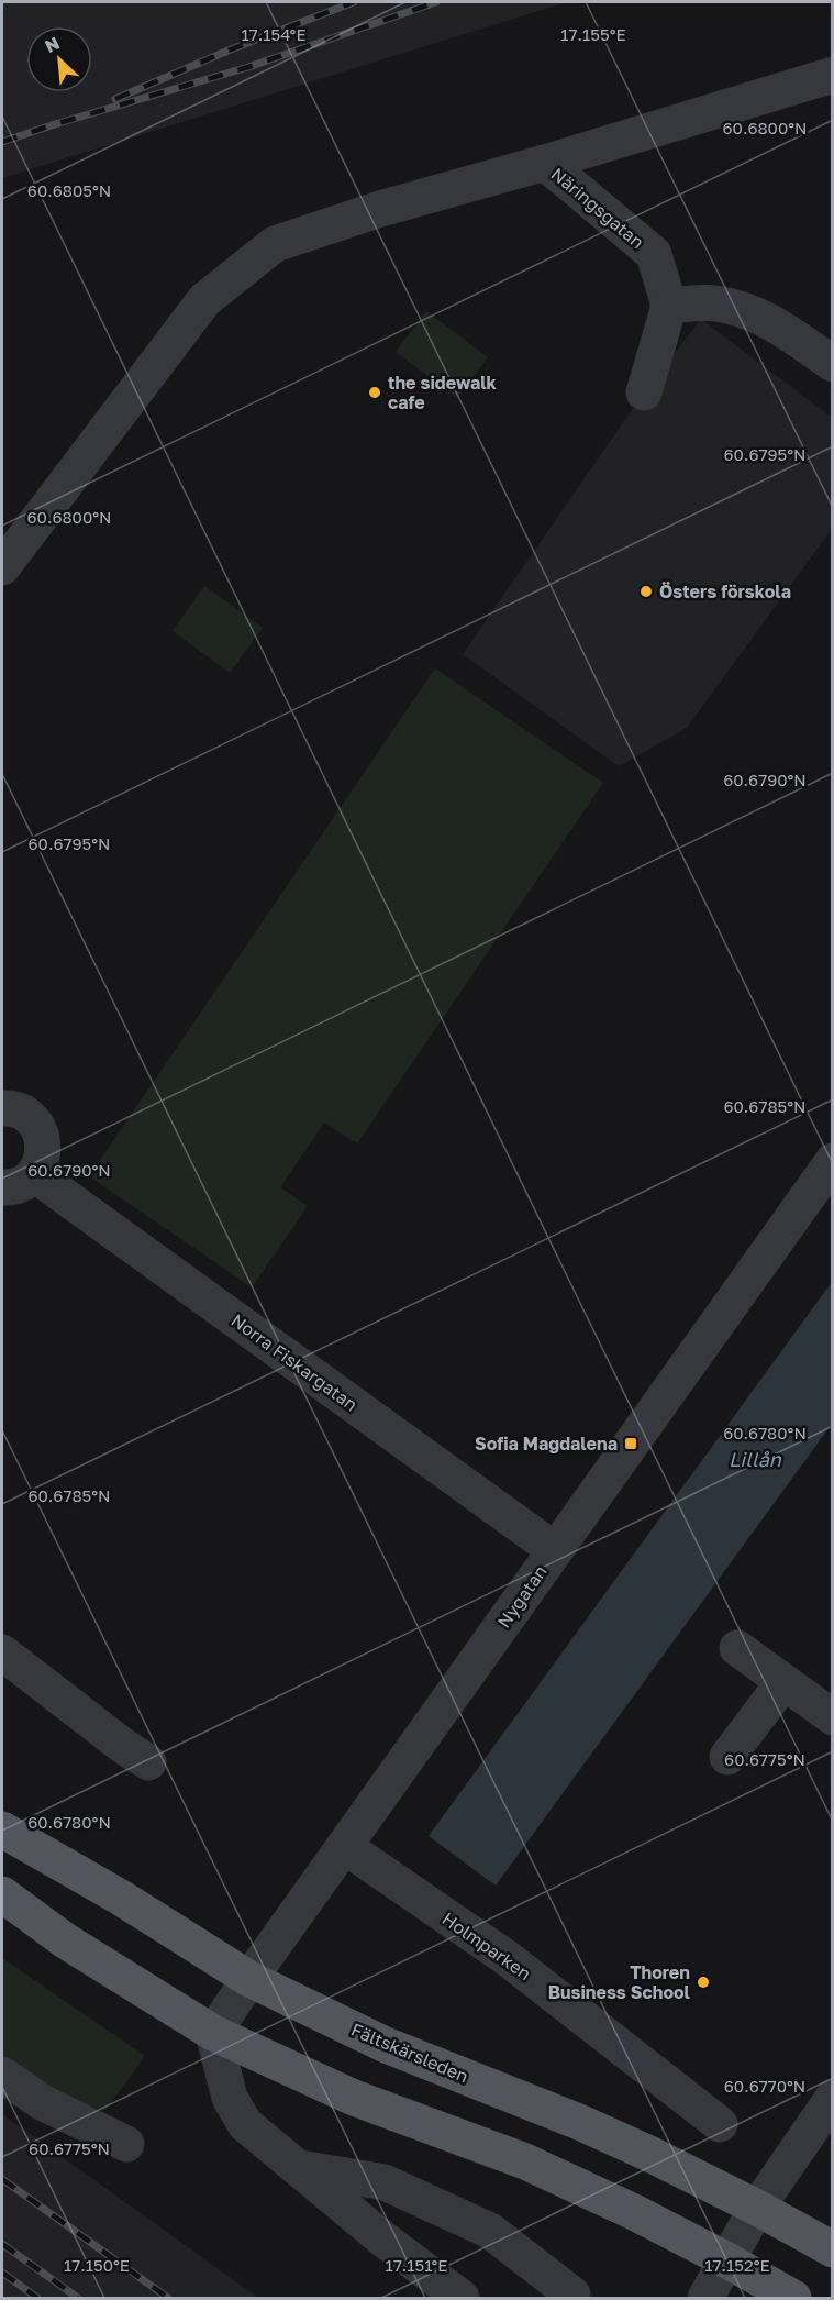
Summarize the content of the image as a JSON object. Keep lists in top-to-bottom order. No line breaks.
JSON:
{"streets":{"main road":["Fältskärsleden"],"street":["Näringsgatan","Norra Fiskargatan","Nygatan","Holmparken"]},"crossings":[["Norra Fiskargatan","Nygatan"],["Nygatan","Holmparken"],["Nygatan","Fältskärsleden"]],"water":["Lillån"],"places":{"other":["the sidewalk cafe","Östers förskola","Thoren Business School"],"transit":["Sofia Magdalena"]},"north":"top left","coordinates":["17.154°E","17.155°E","60.6800°N","60.6805°N","60.6795°N","60.6790°N","60.6785°N","60.6780°N","60.6775°N","60.6770°N","17.150°E","17.151°E","17.152°E"]}
